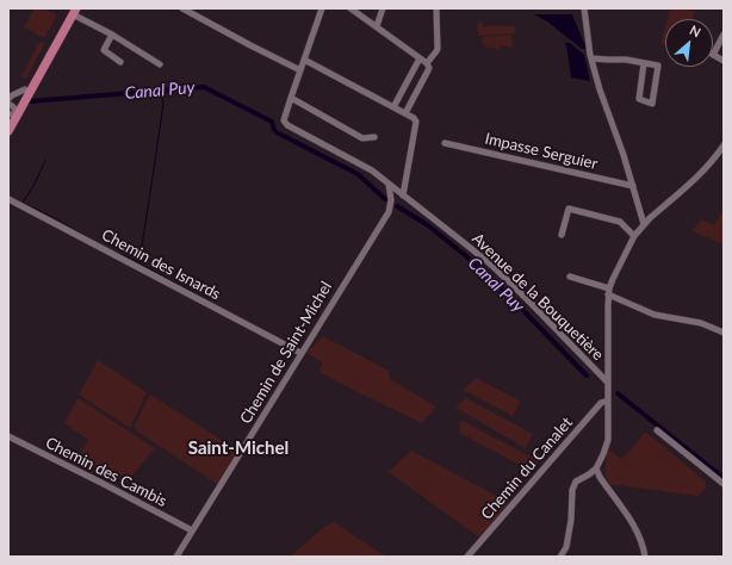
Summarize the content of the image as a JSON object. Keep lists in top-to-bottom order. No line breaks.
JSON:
{"streets":{"street":["Impasse Serguier","Chemin des Isnards","Avenue de la Bouquetière","Chemin de Saint-Michel","Chemin du Canalet","Chemin des Cambis"]},"crossings":[["Chemin des Isnards","Chemin de Saint-Michel"],["Avenue de la Bouquetière","Chemin de Saint-Michel"],["Chemin de Saint-Michel","Chemin des Cambis"]],"districts":["Saint-Michel"],"water":["Canal Puy"],"north":"top right"}
